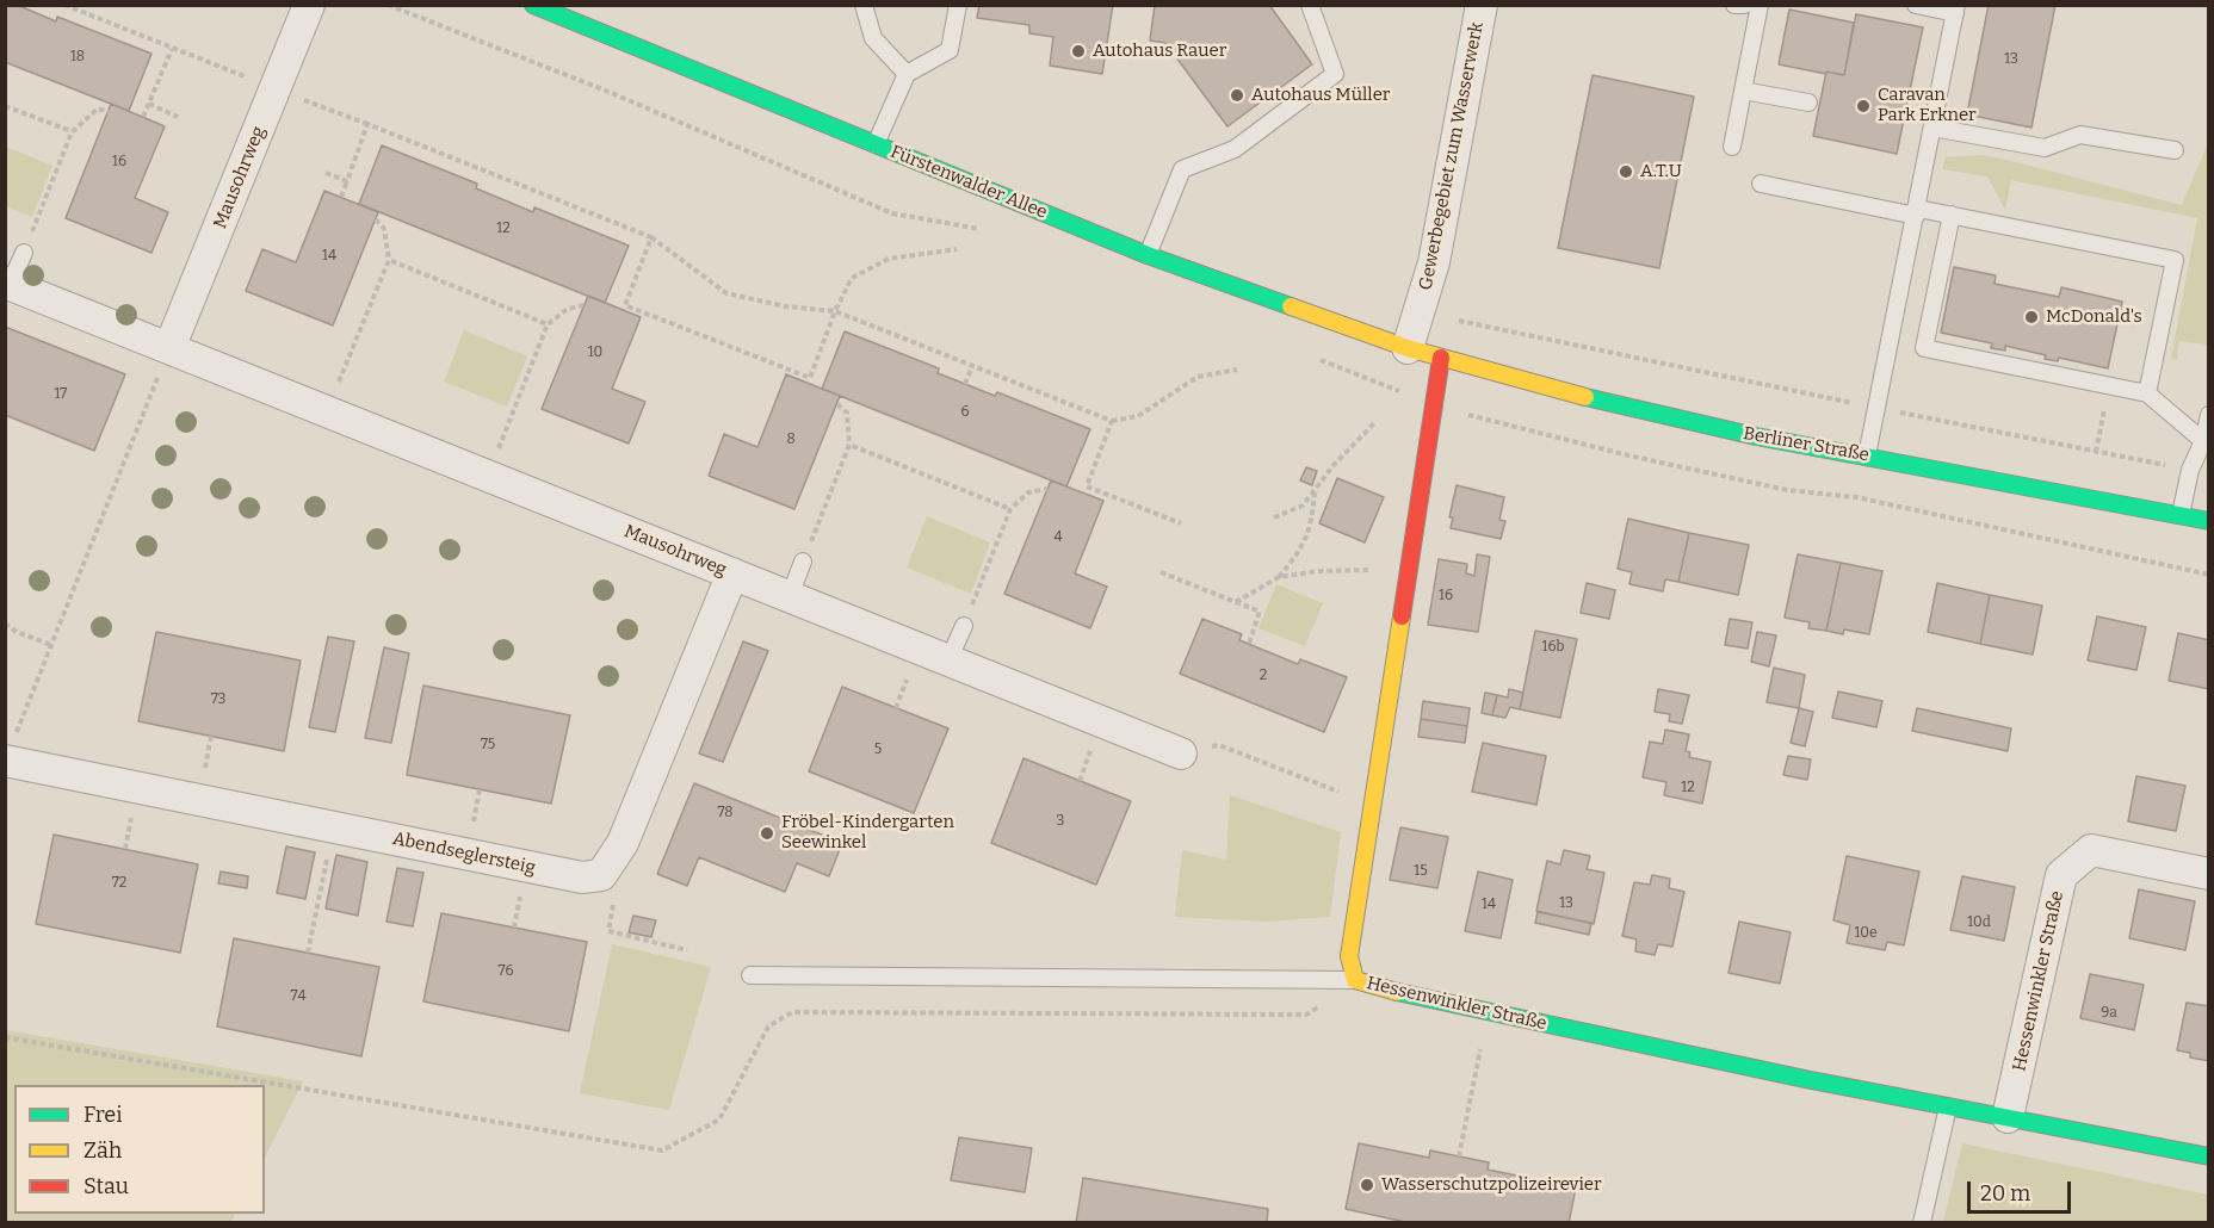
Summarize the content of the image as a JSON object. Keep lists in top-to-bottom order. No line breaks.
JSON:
{"streets":{"main road":["Fürstenwalder Allee","Berliner Straße","Hessenwinkler Straße"],"street":["Gewerbegebiet zum Wasserwerk","Mausohrweg","Abendseglersteig"]},"crossings":[["Gewerbegebiet zum Wasserwerk","Fürstenwalder Allee"],["Gewerbegebiet zum Wasserwerk","Berliner Straße"],["Mausohrweg","Abendseglersteig"],["Fürstenwalder Allee","Berliner Straße"],["Berliner Straße","Hessenwinkler Straße"]],"places":["Autohaus Rauer","Autohaus Müller","Caravan Park Erkner","A.T.U","McDonald's","Fröbel-Kindergarten Seewinkel","Wasserschutzpolizeirevier"],"house_numbers":["18","13","16","12","14","10","17","6","8","4","16","16b","2","73","75","5","12","78","3","15","72","13","14","10d","10e","76","74","9a"],"legend":["Frei","Zäh","Stau"],"scale_bar":"20 m"}
